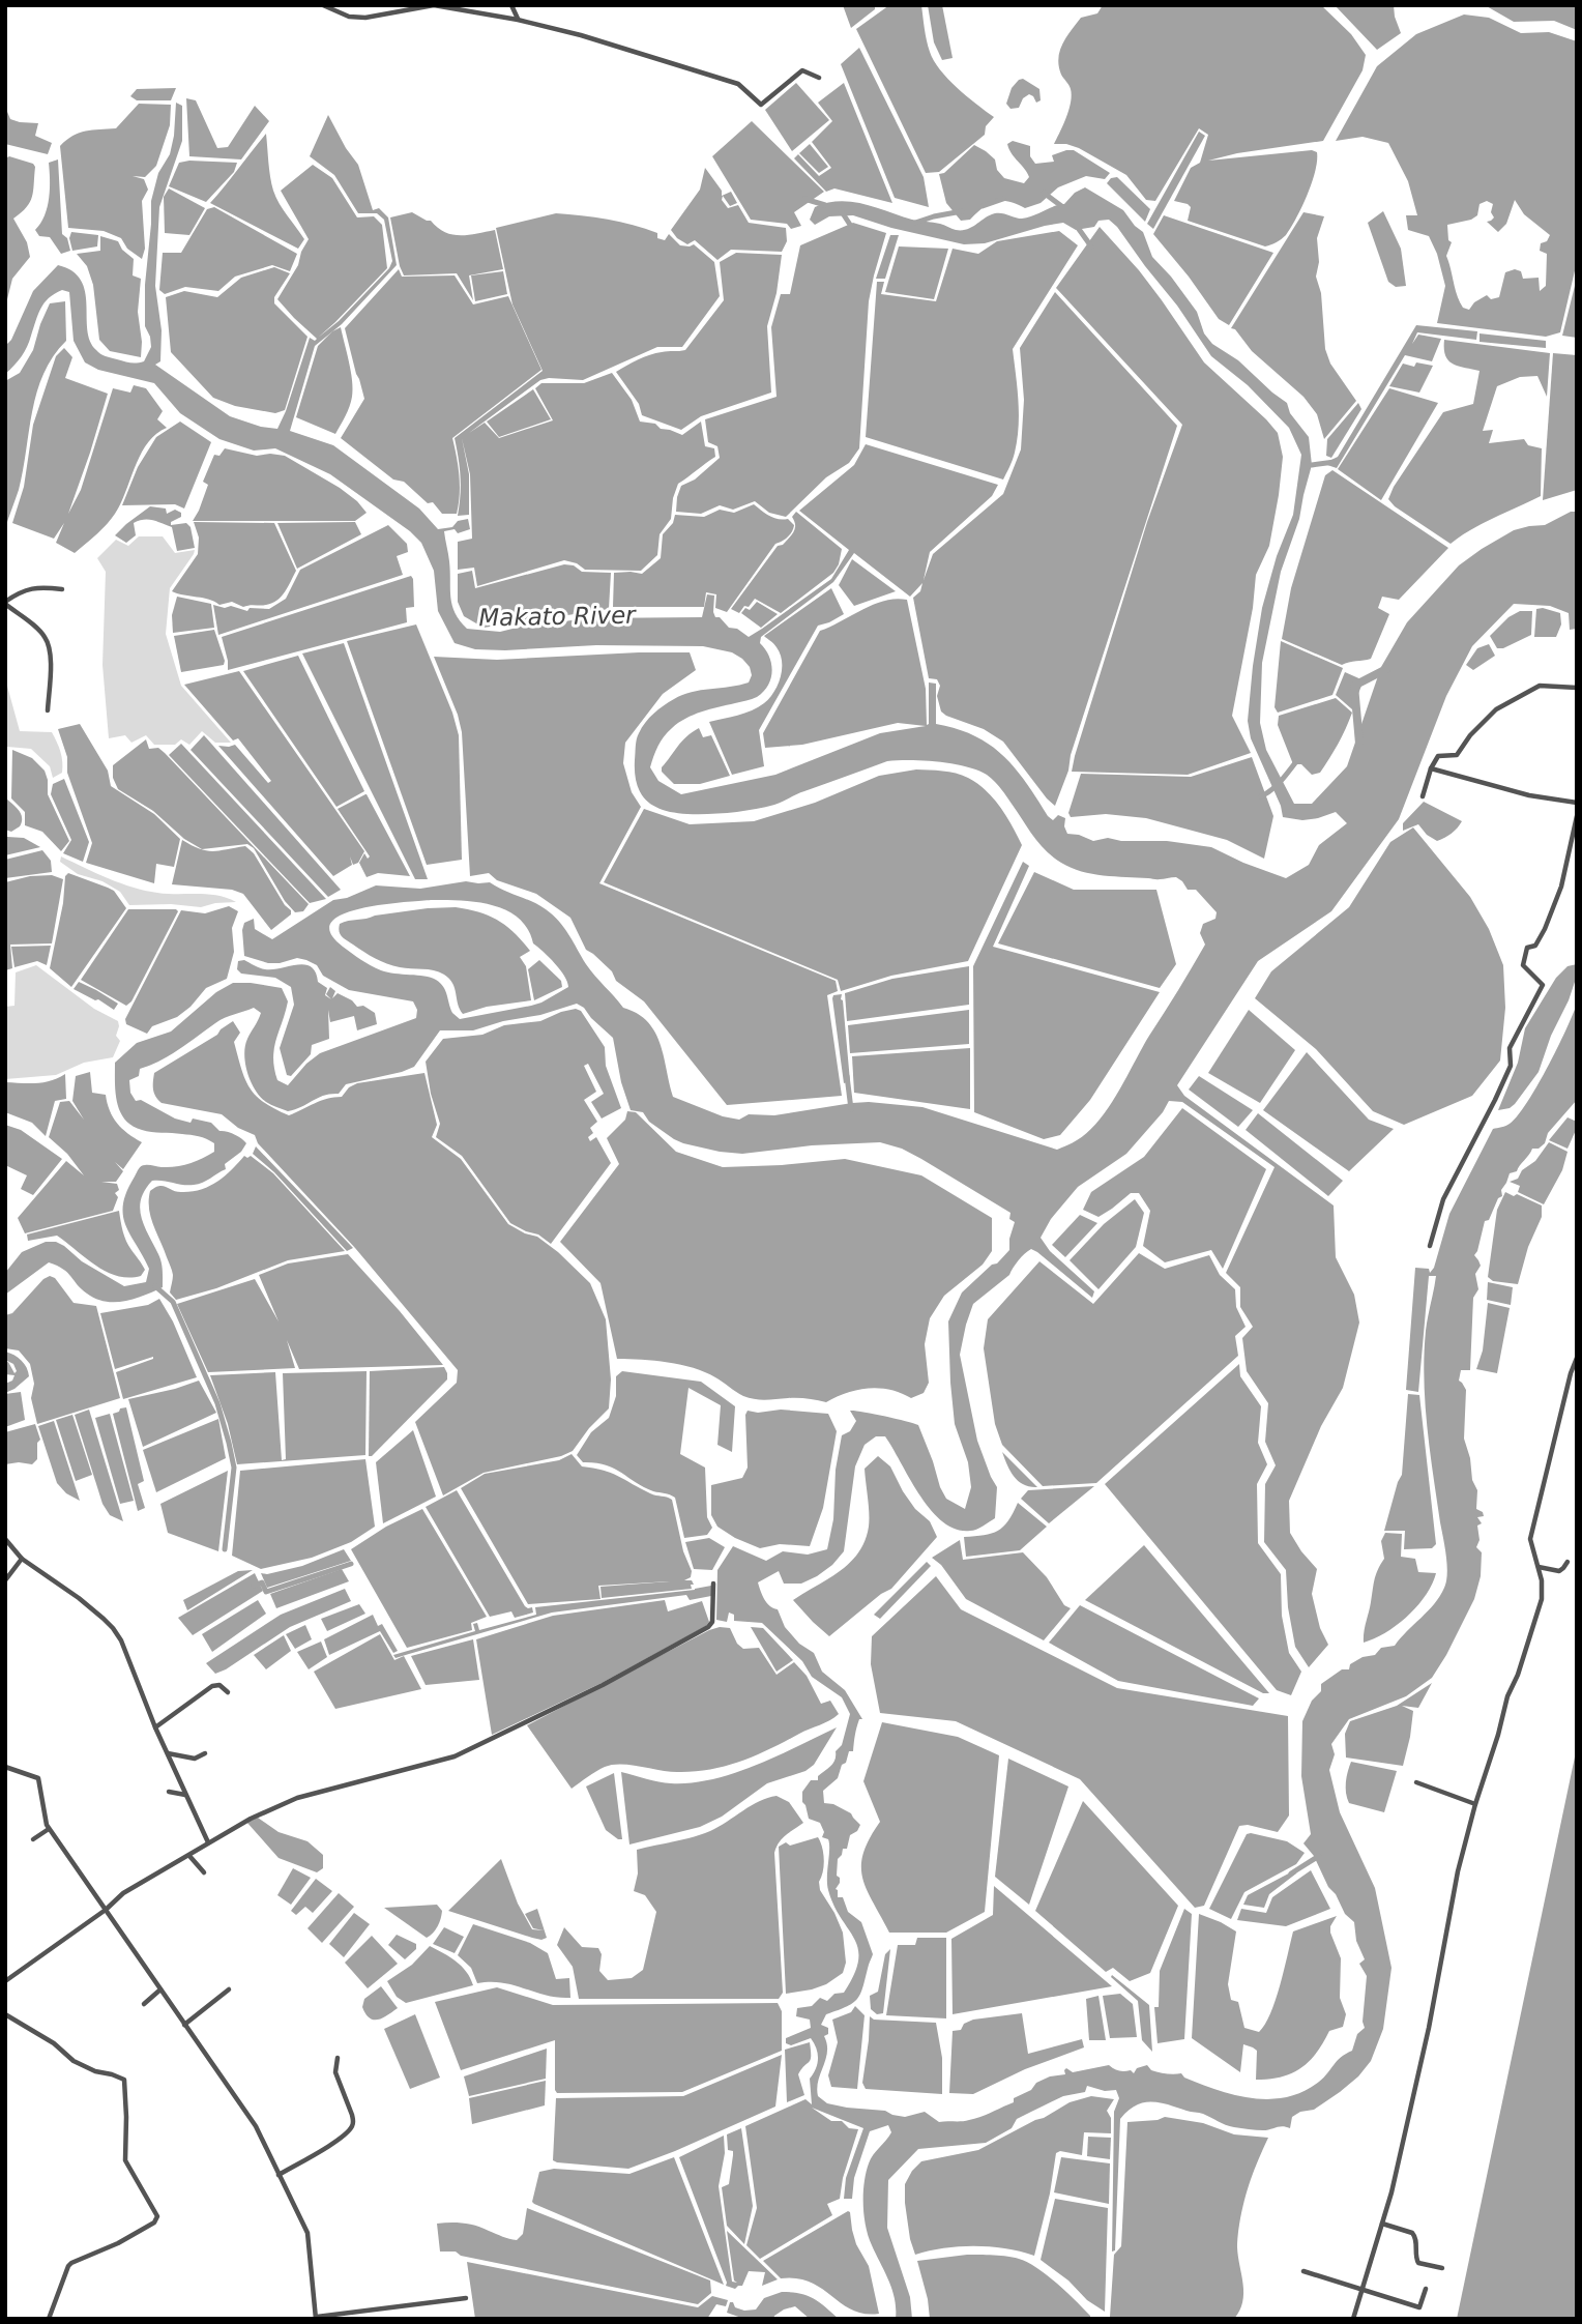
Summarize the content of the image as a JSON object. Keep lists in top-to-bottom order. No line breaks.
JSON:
{"water":["Makato River"]}
